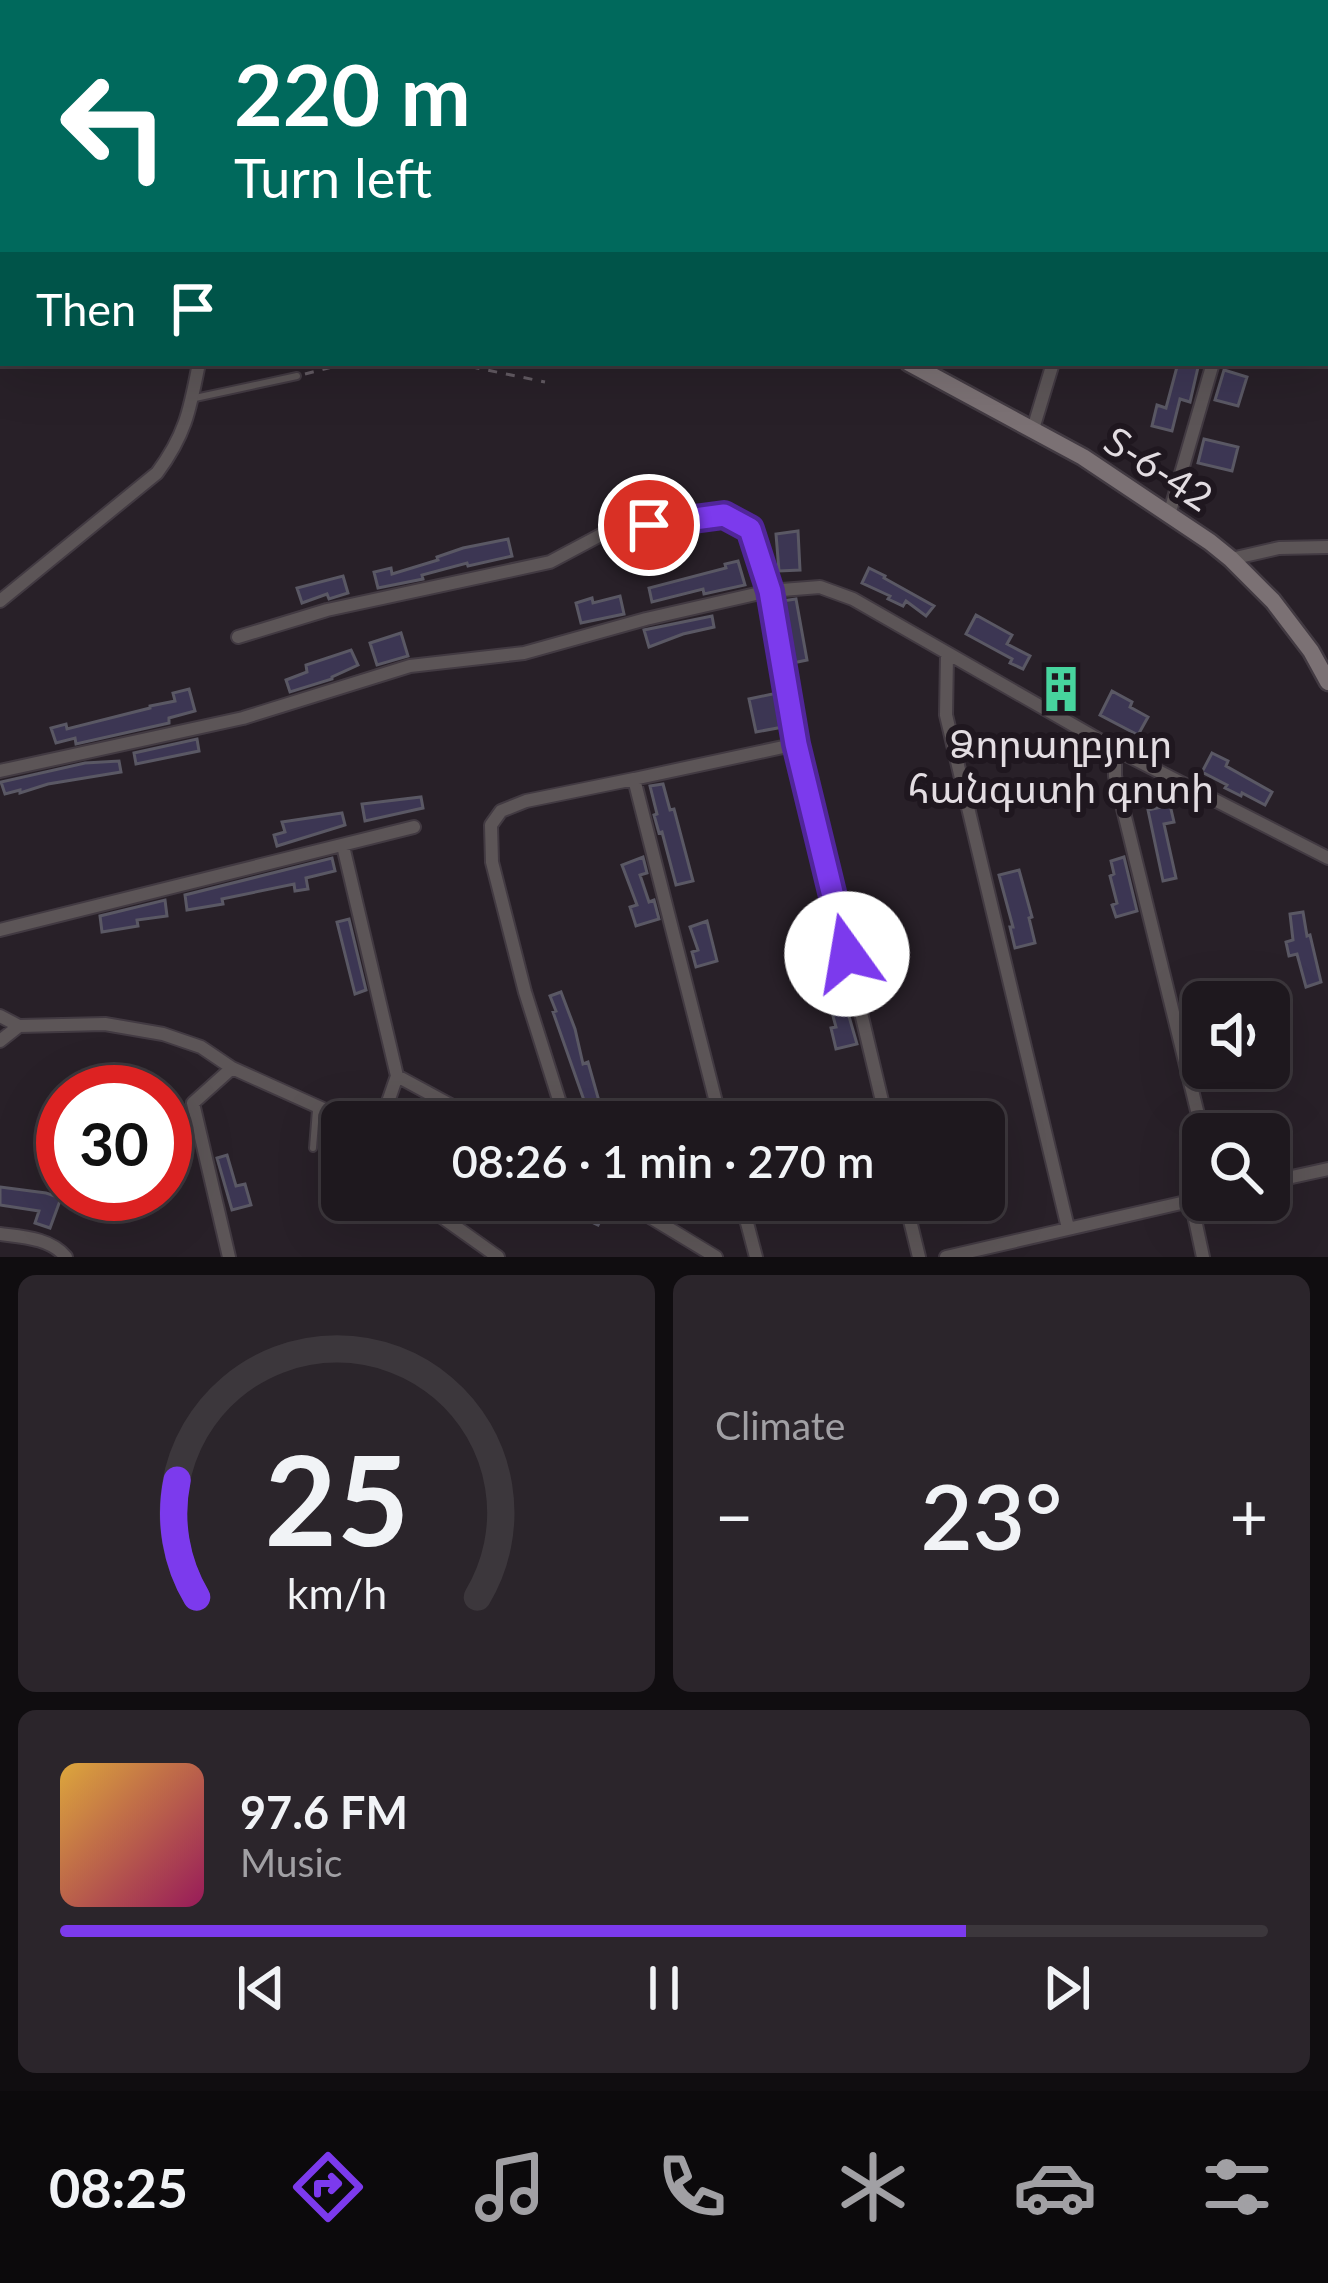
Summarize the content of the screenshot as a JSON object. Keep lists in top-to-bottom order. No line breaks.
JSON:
{"streets":{"main road":["Տ-6-42"]},"places":{"building":["Ձորաղբյուր հանգստի գոտի"]},"page":{"turn":["220 m","Turn left"],"then":"Then","limit":"30","trip":"08:26 · 1 min · 270 m","tile":"Climate","heat":["−","23°","+"],"song":["97.6 FM","Music"],"tabs":"08:25","gauge":["25","km/h"]}}
